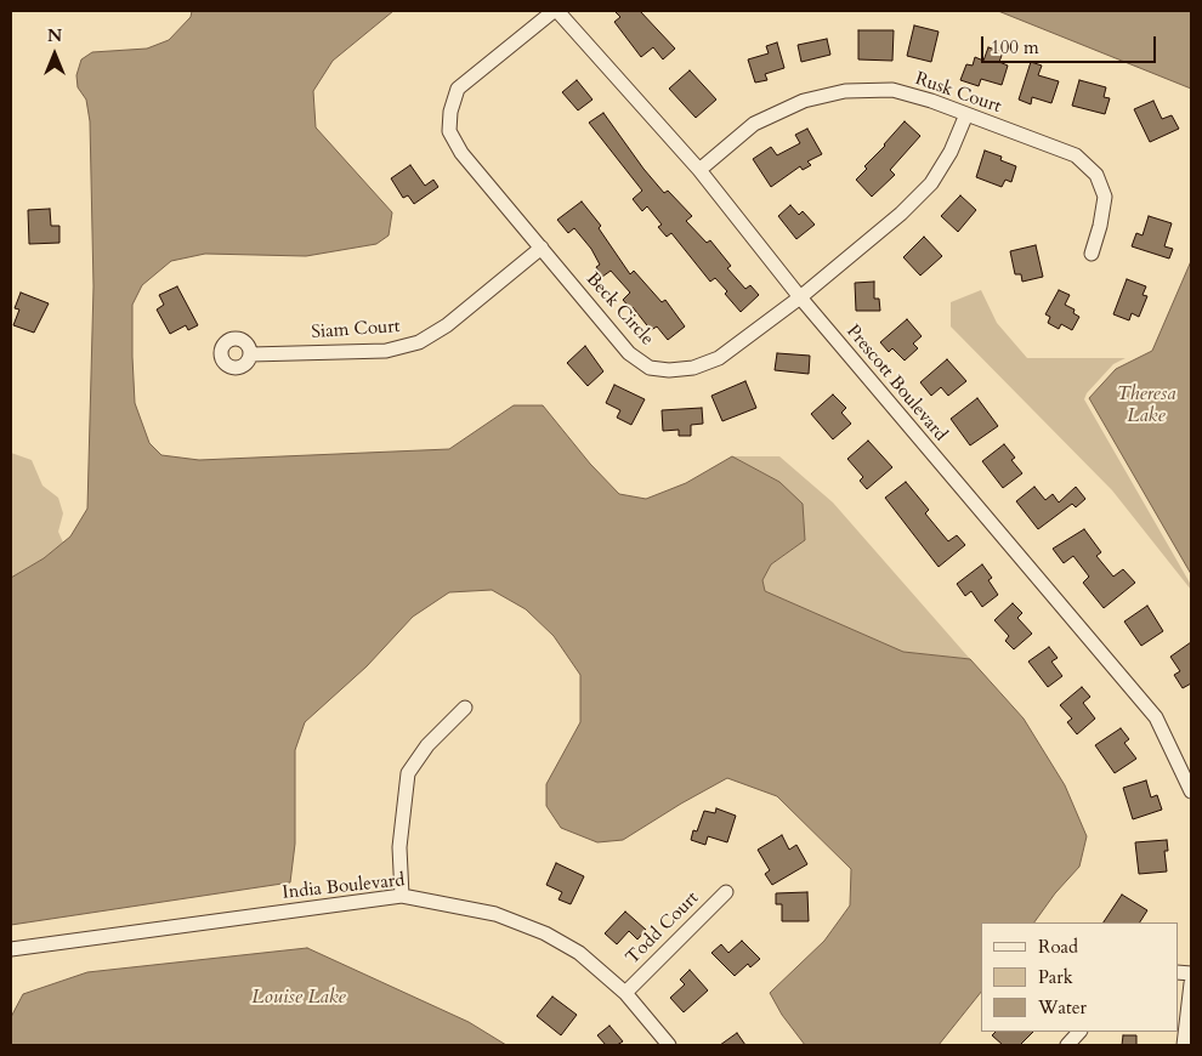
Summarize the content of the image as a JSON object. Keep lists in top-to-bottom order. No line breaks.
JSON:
{"streets":{"street":["Rusk Court","Beck Circle","Siam Court","Prescott Boulevard","India Boulevard","Todd Court"]},"crossings":[["Rusk Court","Beck Circle"],["Rusk Court","Prescott Boulevard"],["Beck Circle","Siam Court"],["Beck Circle","Prescott Boulevard"],["India Boulevard","Todd Court"]],"water":["Theresa Lake","Louise Lake"],"legend":["Road","Park","Water"],"scale_bar":"100 m","north":"top"}
